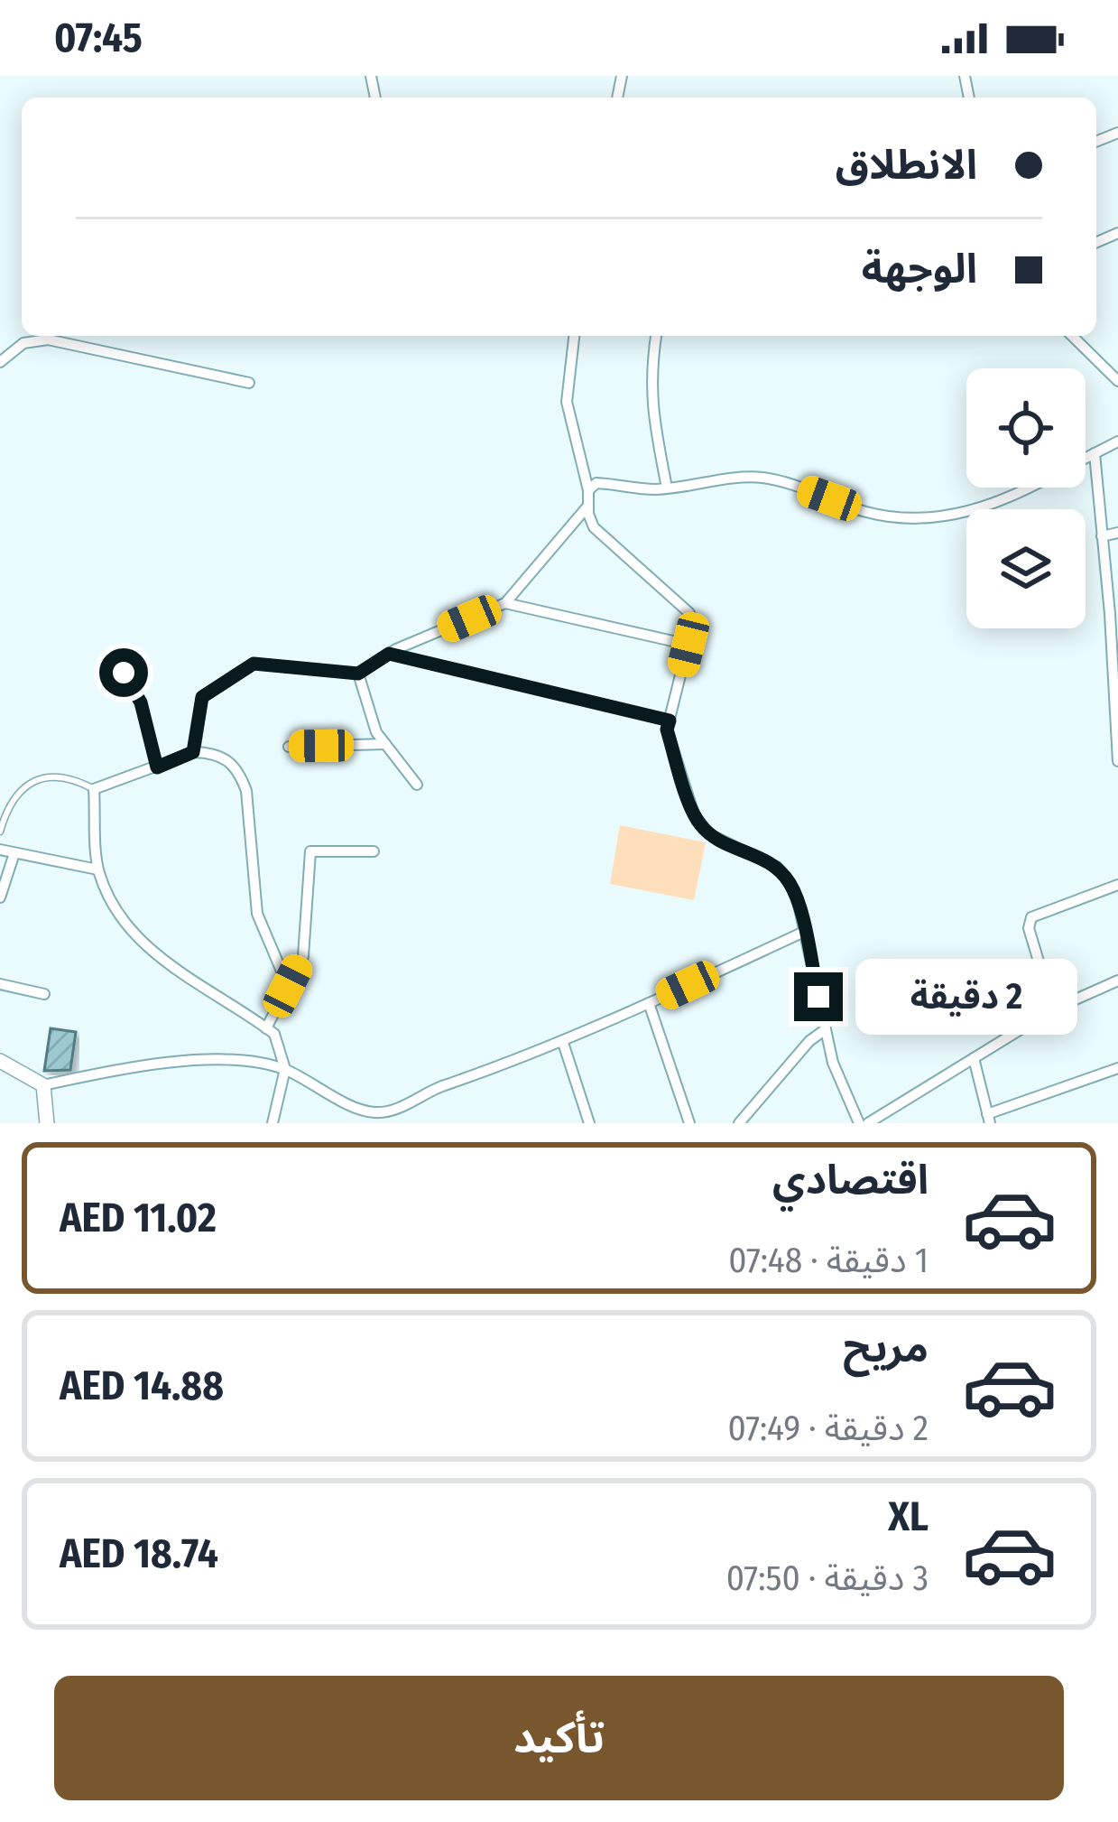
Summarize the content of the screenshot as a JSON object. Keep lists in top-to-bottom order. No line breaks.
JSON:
{"page":{"status":"07:45","banner":["الانطلاق","الوجهة"],"bubble":"2 دقيقة","list":[{"name":"اقتصادي","note":"1 دقيقة · 07:48","value":"AED 11.02"},{"name":"مريح","note":"2 دقيقة · 07:49","value":"AED 14.88"},{"name":"XL","note":"3 دقيقة · 07:50","value":"AED 18.74"}],"buttons":"تأكيد"}}
